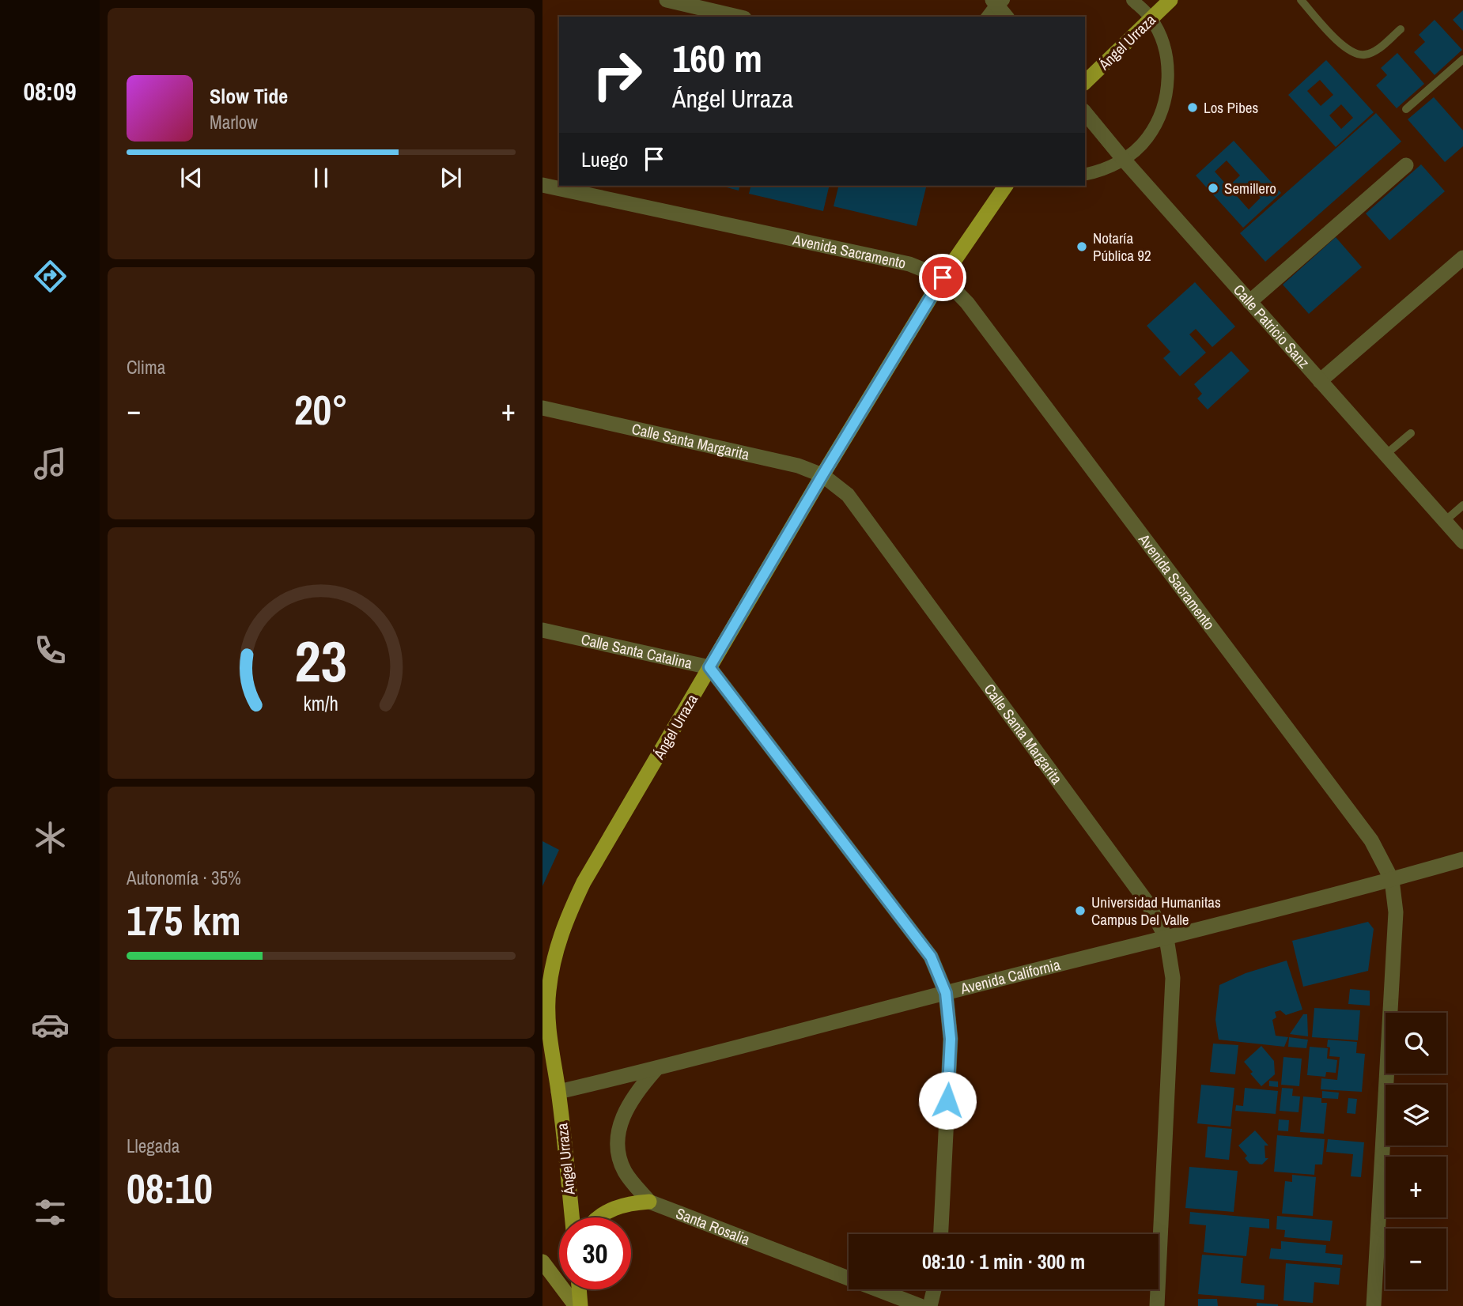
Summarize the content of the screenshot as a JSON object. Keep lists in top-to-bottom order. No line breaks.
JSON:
{"streets":{"main road":["Ángel Urraza"],"street":["Avenida Sacramento","Calle Patricio Sanz","Calle Santa Margarita","Calle Santa Catalina","Avenida California","Santa Rosalia"]},"crossings":[["Ángel Urraza","Avenida Sacramento"],["Ángel Urraza","Calle Santa Margarita"],["Ángel Urraza","Calle Santa Catalina"],["Ángel Urraza","Avenida California"],["Avenida Sacramento","Avenida California"],["Calle Santa Margarita","Avenida California"],["Calle Santa Catalina","Avenida California"]],"places":["Los Pibes","Semillero","Notaría Pública 92","Universidad Humanitas Campus Del Valle"],"page":{"tabs":"08:09","turn":["160 m","Ángel Urraza"],"song":["Slow Tide","Marlow"],"then":"Luego","tile":["Clima",["Autonomía · 35%","175 km"],["Llegada","08:10"]],"heat":["−","20°","+"],"map_buttons":["+","−"],"limit":"30","trip":"08:10 · 1 min · 300 m","gauge":["23","km/h"]}}
